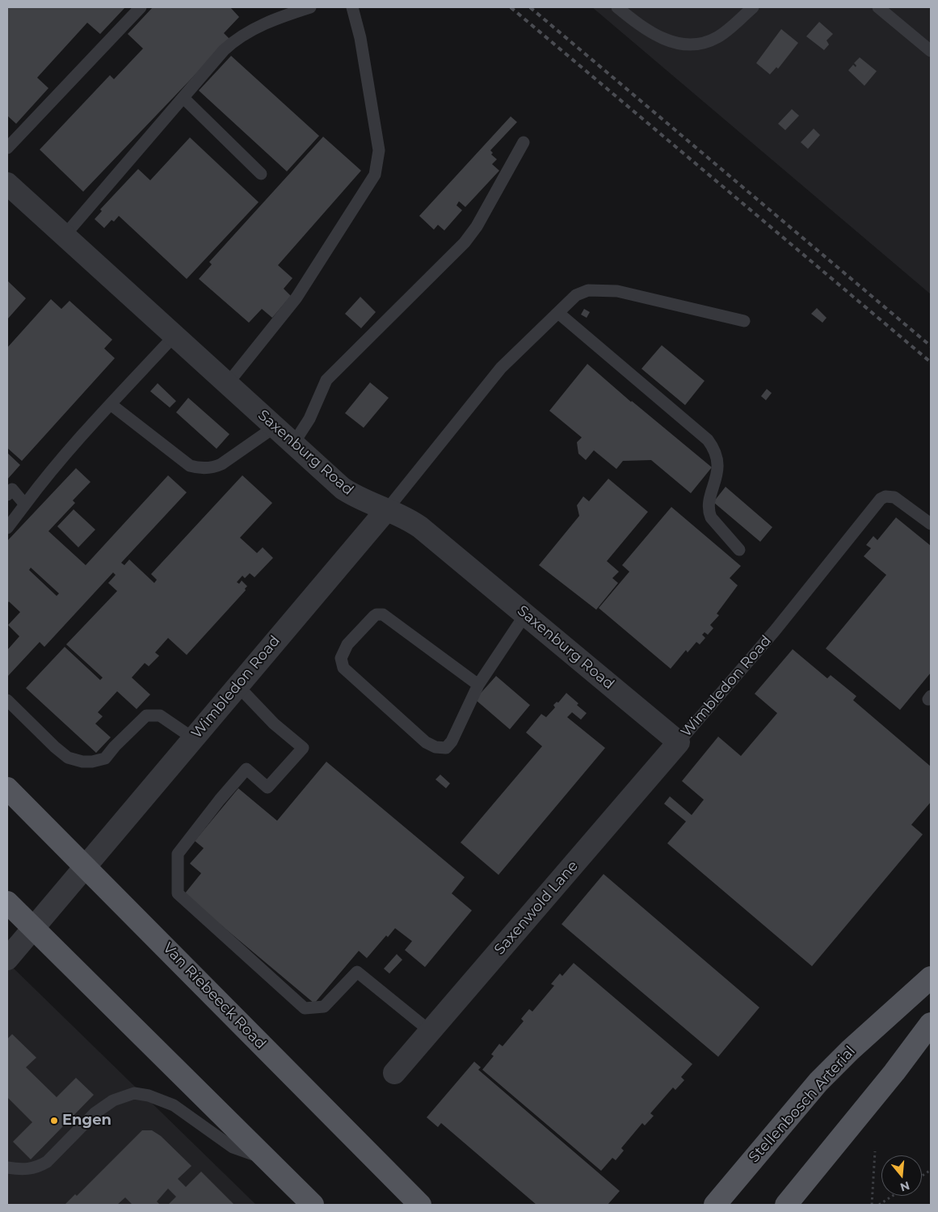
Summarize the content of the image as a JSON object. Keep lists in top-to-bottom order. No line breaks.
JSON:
{"streets":{"main road":["Van Riebeeck Road","Stellenbosch Arterial"],"street":["Saxenburg Road","Wimbledon Road","Saxenwold Lane"]},"crossings":[["Saxenburg Road","Wimbledon Road"],["Saxenburg Road","Saxenwold Lane"],["Wimbledon Road","Saxenwold Lane"],["Wimbledon Road","Van Riebeeck Road"]],"places":["Engen"],"north":"bottom"}
